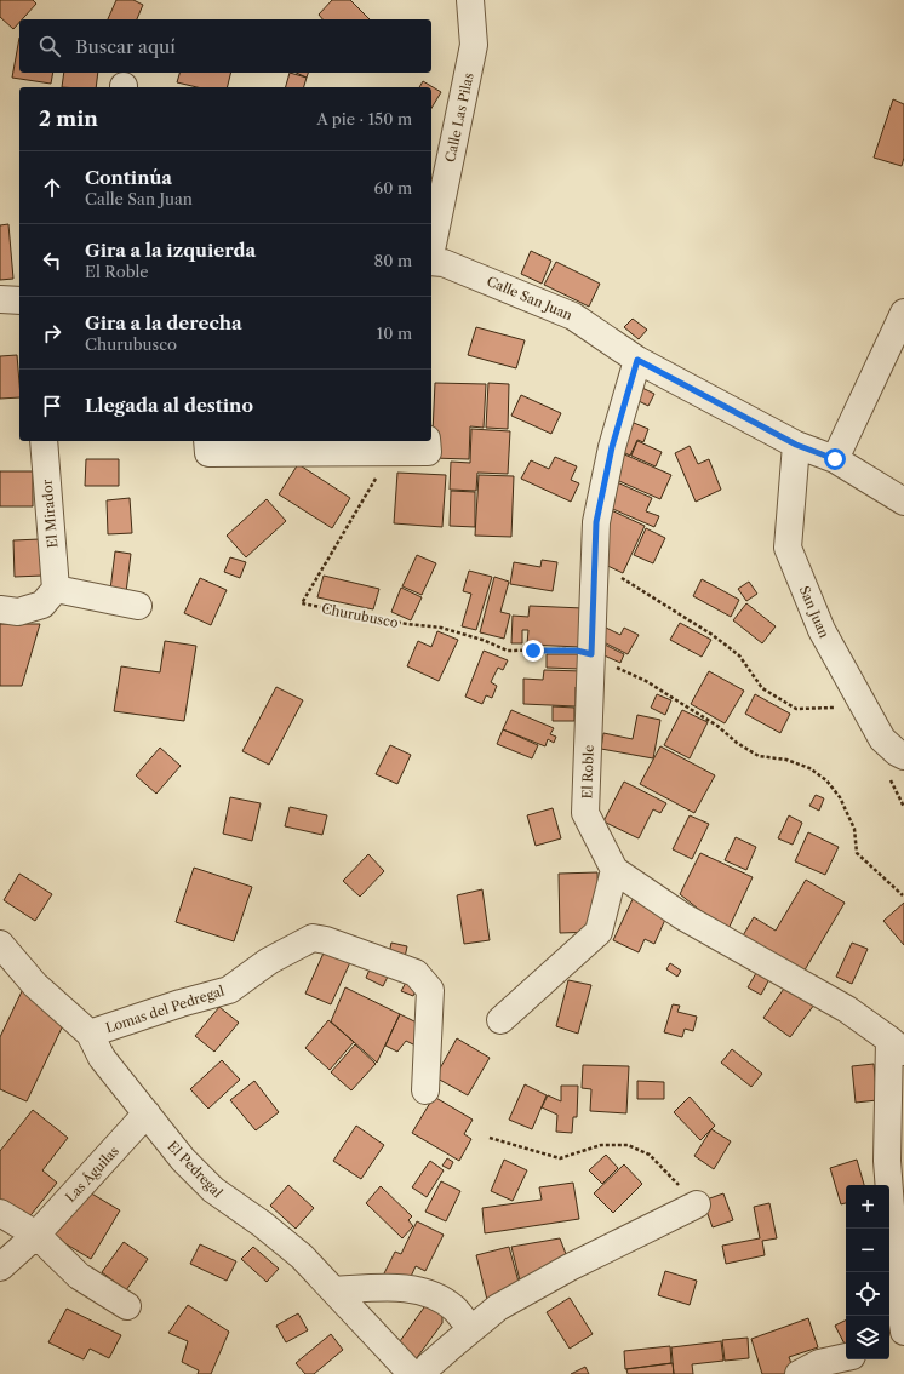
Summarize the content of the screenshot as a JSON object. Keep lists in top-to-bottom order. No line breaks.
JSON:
{"streets":{"street":["Calle Las Pilas","Calle San Juan","El Mirador","San Juan","El Roble","Lomas del Pedregal","El Pedregal","Las Águilas"],"path":["Churubusco"]},"crossings":[["Calle San Juan","San Juan"],["Calle San Juan","El Roble"],["Churubusco","El Roble"],["Lomas del Pedregal","El Pedregal"],["El Pedregal","Las Águilas"]],"page":{"search":"Buscar aquí","heading":["2 min","A pie · 150 m"],"list":[["Continúa","Calle San Juan","60 m"],["Gira a la izquierda","El Roble","80 m"],["Gira a la derecha","Churubusco","10 m"],"Llegada al destino"],"map_buttons":["+","−"]}}
